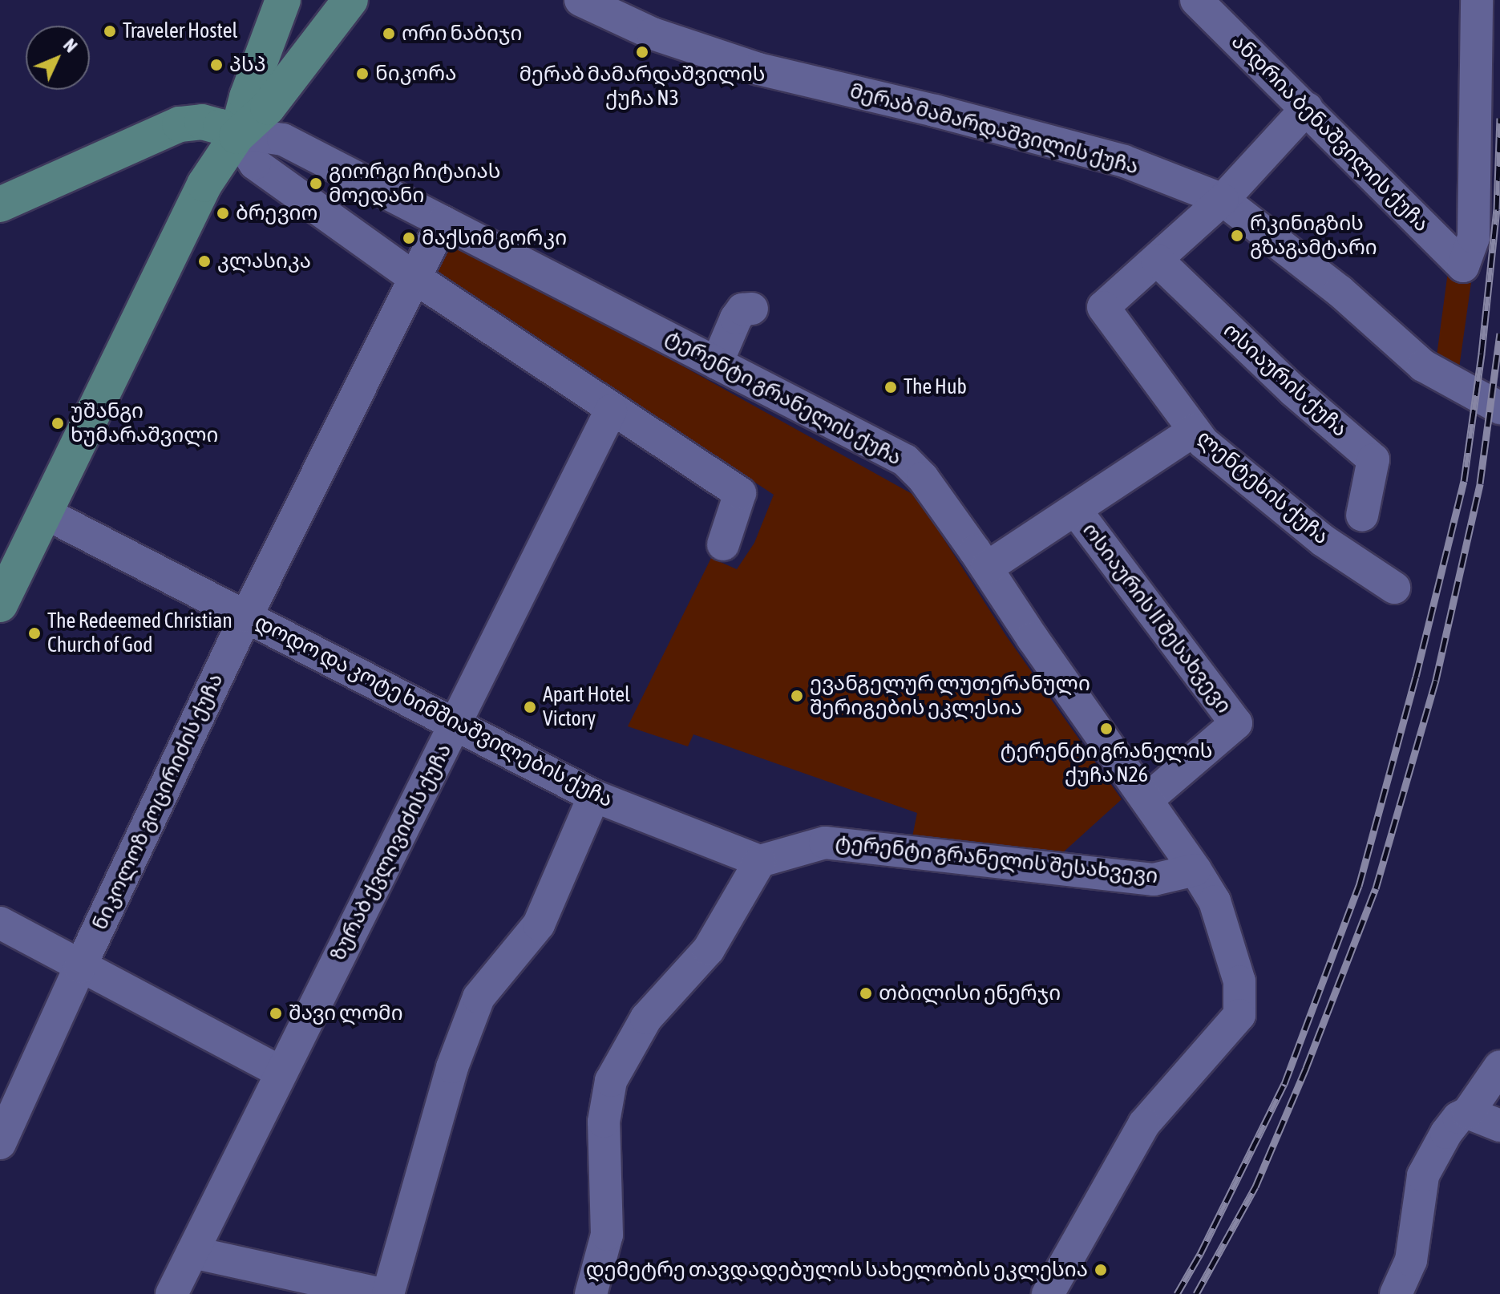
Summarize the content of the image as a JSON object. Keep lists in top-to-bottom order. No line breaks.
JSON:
{"streets":{"street":["მერაბ მამარდაშვილის ქუჩა","ანდრია ბენაშვილის ქუჩა","ოსიაურის ქუჩა","ტერენტი გრანელის ქუჩა","ლენტეხის ქუჩა","ოსიაურის II შესახვევი","დოდო და კოტე ხიმშიაშვილების ქუჩა","ნიკოლოზ გოცირიძის ქუჩა","ზურაბ ქვლივიძის ქუჩა","ტერენტი გრანელის შესახვევი"]},"crossings":[["ოსიაურის ქუჩა","ლენტეხის ქუჩა"],["ტერენტი გრანელის ქუჩა","ოსიაურის II შესახვევი"],["ტერენტი გრანელის ქუჩა","ნიკოლოზ გოცირიძის ქუჩა"],["ტერენტი გრანელის ქუჩა","ტერენტი გრანელის შესახვევი"],["დოდო და კოტე ხიმშიაშვილების ქუჩა","ნიკოლოზ გოცირიძის ქუჩა"],["დოდო და კოტე ხიმშიაშვილების ქუჩა","ზურაბ ქვლივიძის ქუჩა"],["დოდო და კოტე ხიმშიაშვილების ქუჩა","ტერენტი გრანელის შესახვევი"]],"places":["Traveler Hostel","ორი ნაბიჯი","მერაბ მამარდაშვილის ქუჩა N3","პსპ","ნიკორა","გიორგი ჩიტაიას მოედანი","ბრევიო","რკინიგზის გზაგამტარი","მაქსიმ გორკი","კლასიკა","The Hub","უშანგი ხუმარაშვილი","The Redeemed Christian Church of God","ევანგელურ ლუთერანული შერიგების ეკლესია","Apart Hotel Victory","ტერენტი გრანელის ქუჩა N26","თბილისი ენერჯი","შავი ლომი","დემეტრე თავდადებულის სახელობის ეკლესია"],"north":"top right"}
